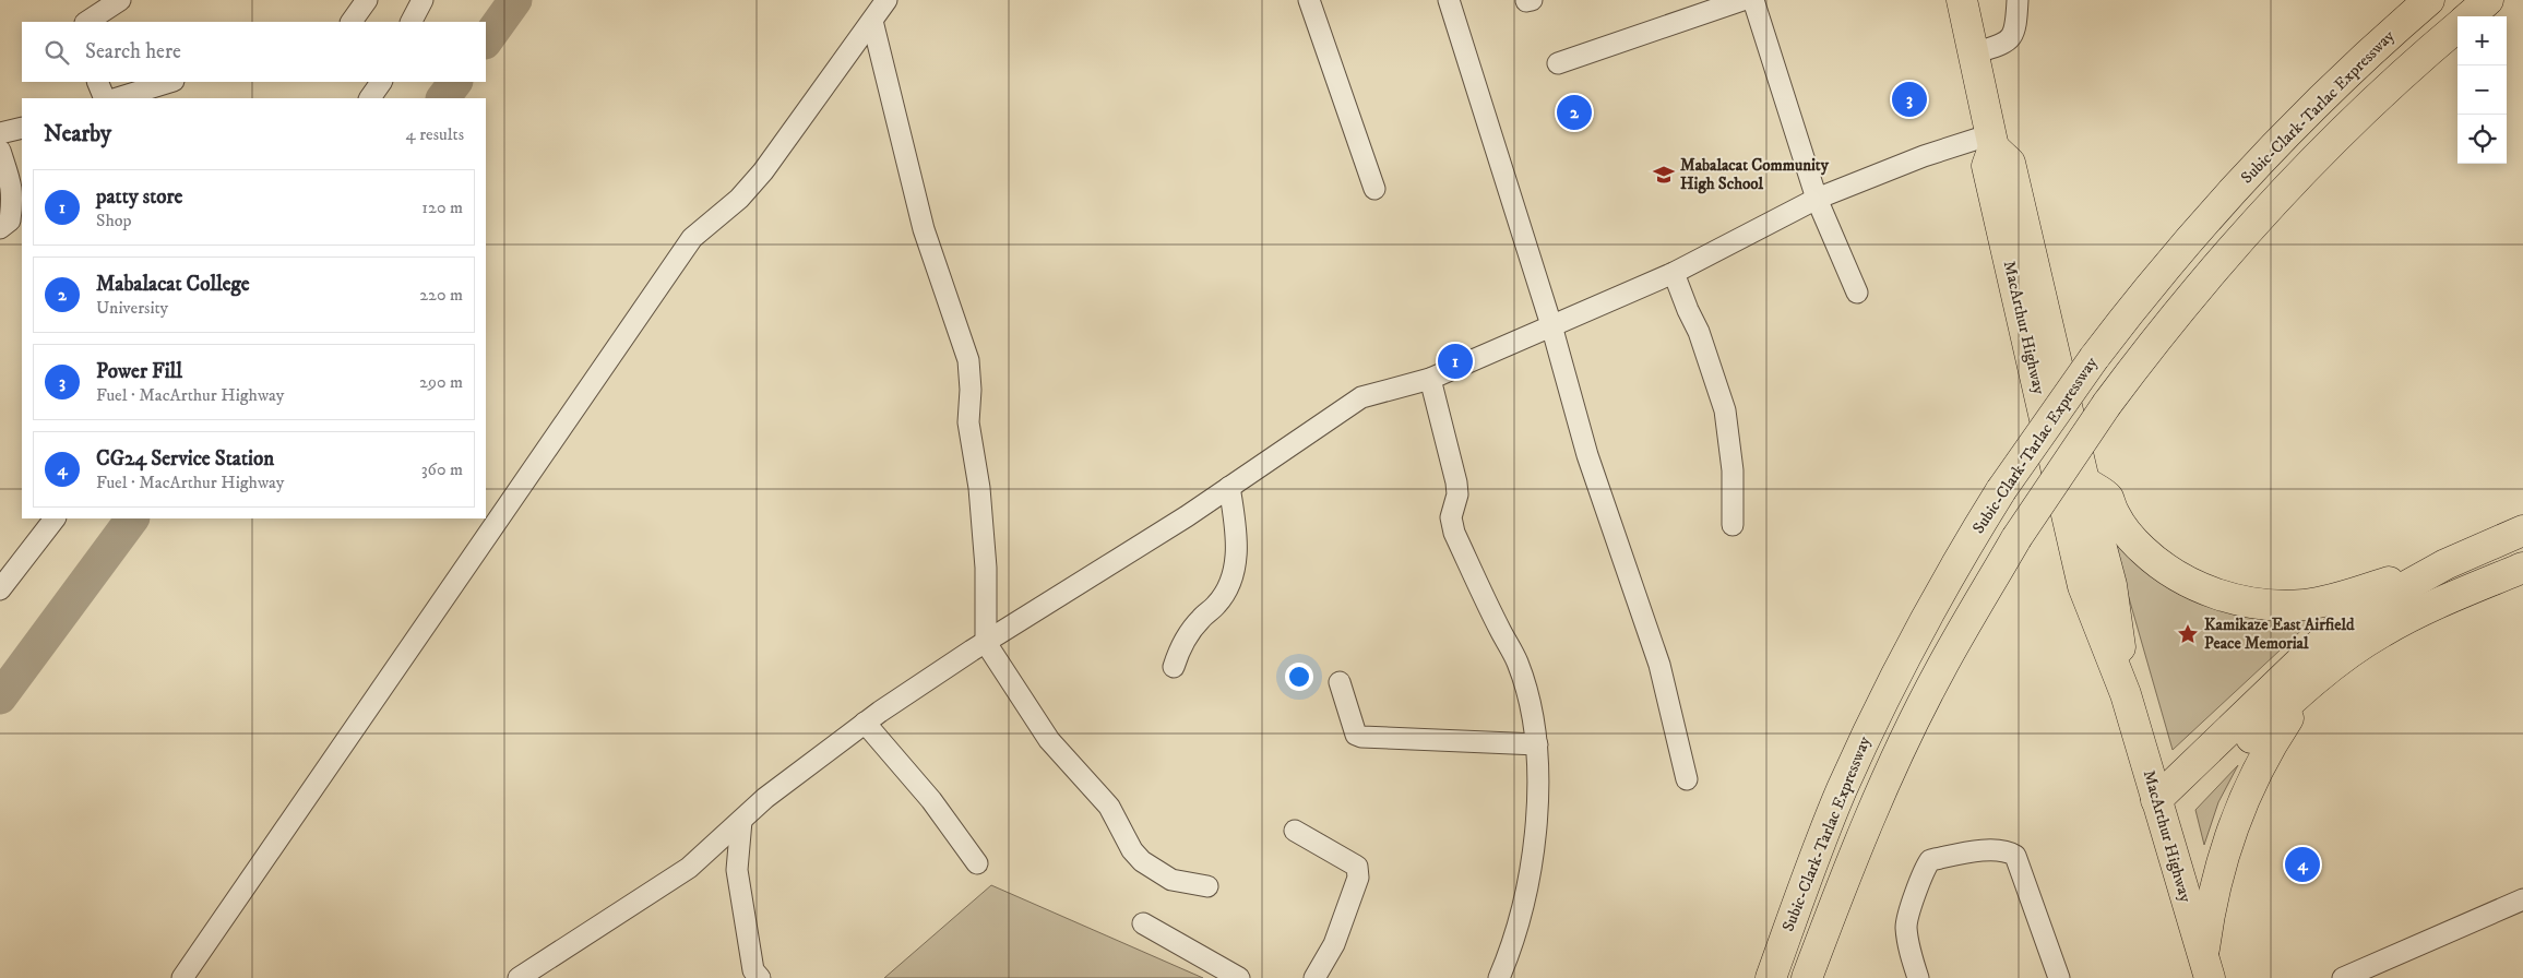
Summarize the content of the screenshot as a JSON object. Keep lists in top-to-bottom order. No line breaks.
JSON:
{"streets":{"highway":["Subic-Clark-Tarlac Expressway","MacArthur Highway"]},"places":{"school or university":["Mabalacat Community High School"],"place":["Kamikaze East Airfield Peace Memorial"]},"page":{"map_buttons":["+","−"],"search":"Search here","pins":["3","2","1","4"],"heading":["Nearby","4 results"],"list":[{"mark":"1","name":"patty store","note":"Shop","value":"120 m"},{"mark":"2","name":"Mabalacat College","note":"University","value":"220 m"},{"mark":"3","name":"Power Fill","note":"Fuel · MacArthur Highway","value":"290 m"},{"mark":"4","name":"CG24 Service Station","note":"Fuel · MacArthur Highway","value":"360 m"}]}}
